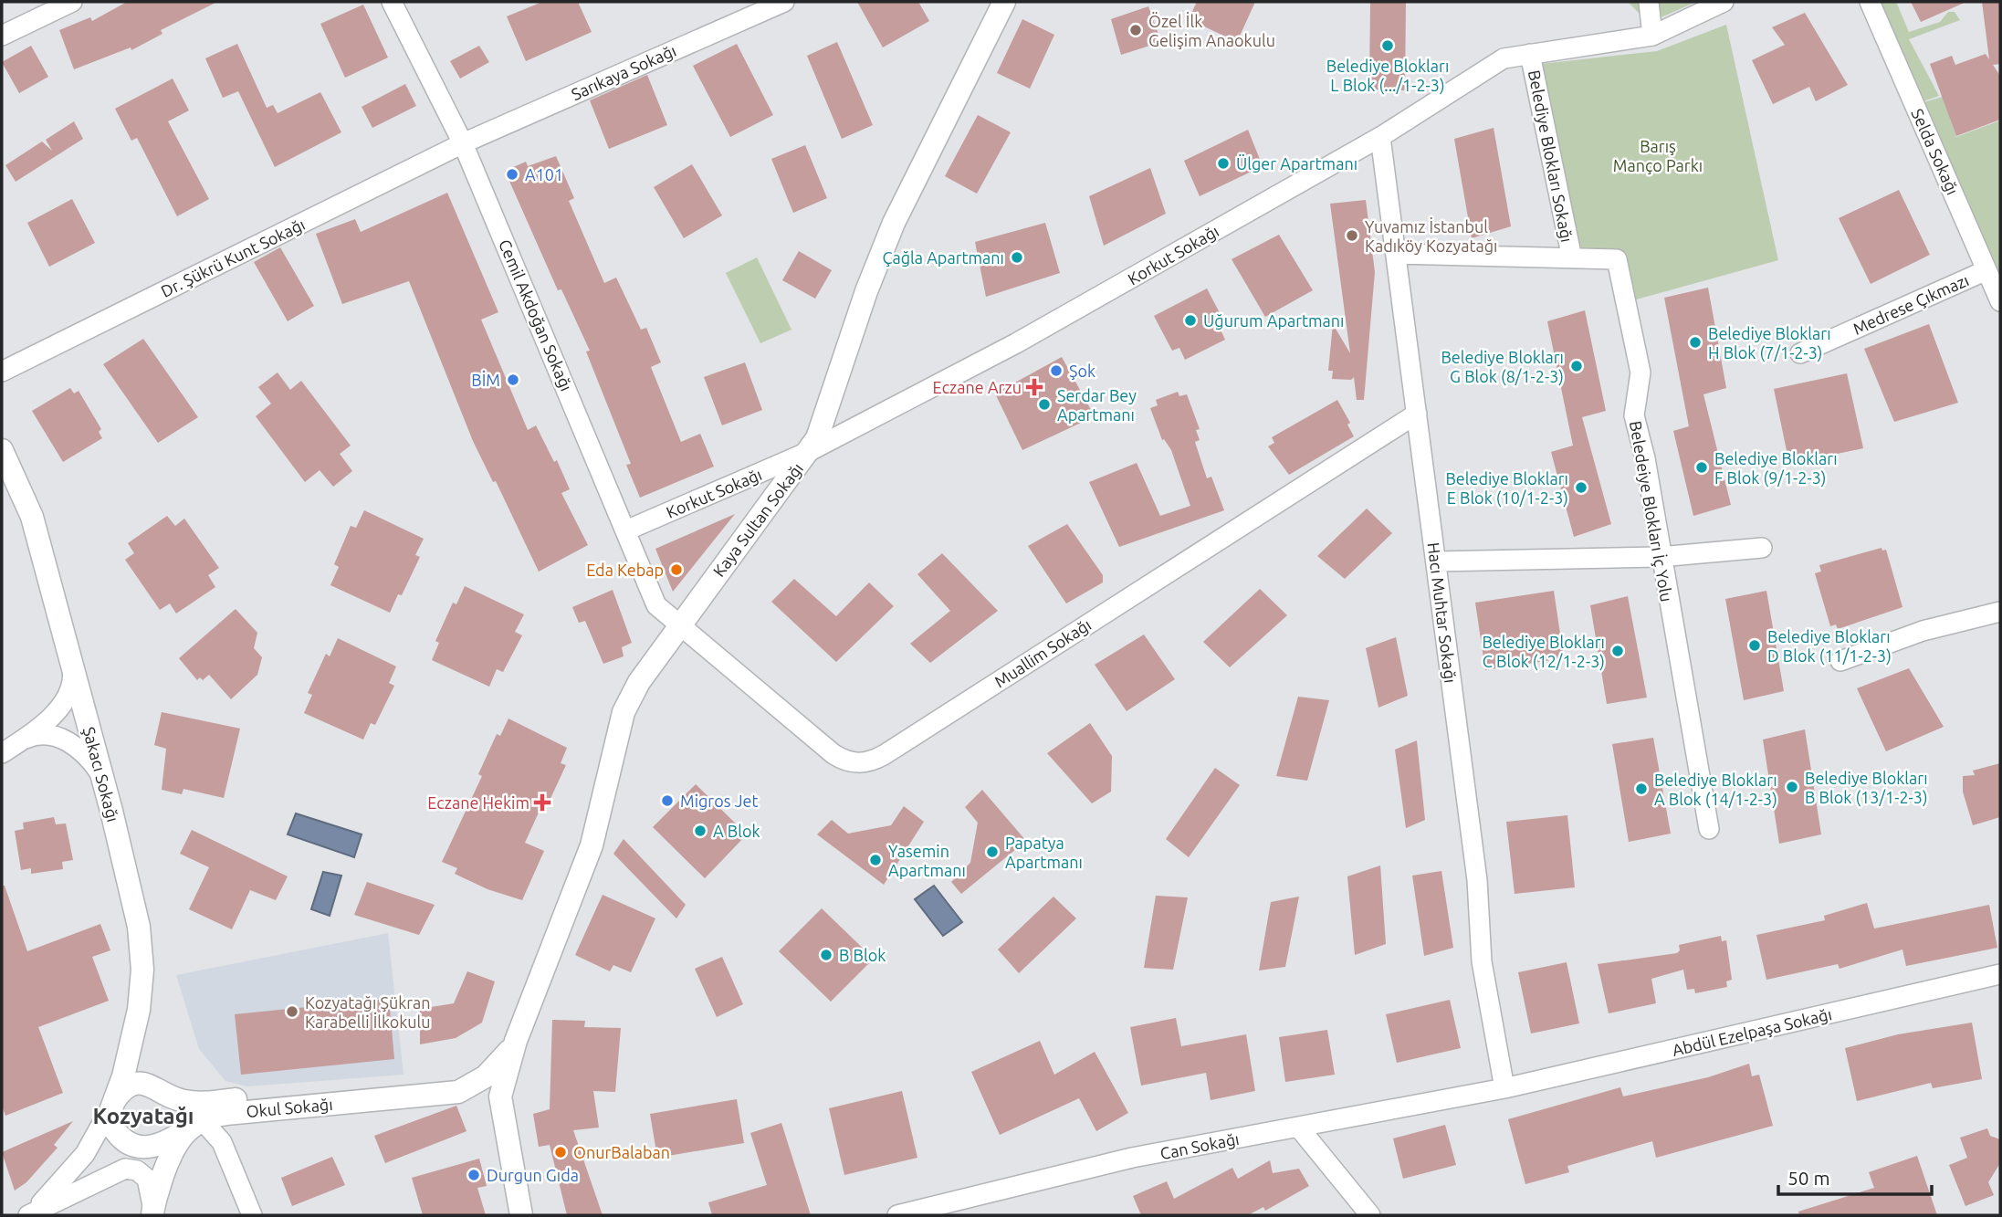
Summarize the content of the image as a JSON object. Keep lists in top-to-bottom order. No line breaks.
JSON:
{"streets":{"street":["Sarıkaya Sokağı","Selda Sokağı","Belediye Blokları Sokağı","Korkut Sokağı","Dr. Şükrü Kunt Sokağı","Medrese Çıkmazı","Cemil Akdoğan Sokağı","Beledeiye Blokları İç Yolu","Kaya Sultan Sokağı","Hacı Muhtar Sokağı","Muallim Sokağı","Şakacı Sokağı","Abdül Ezelpaşa Sokağı","Okul Sokağı","Can Sokağı"]},"crossings":[["Sarıkaya Sokağı","Dr. Şükrü Kunt Sokağı"],["Sarıkaya Sokağı","Cemil Akdoğan Sokağı"],["Selda Sokağı","Medrese Çıkmazı"],["Belediye Blokları Sokağı","Korkut Sokağı"],["Belediye Blokları Sokağı","Beledeiye Blokları İç Yolu"],["Korkut Sokağı","Cemil Akdoğan Sokağı"],["Korkut Sokağı","Kaya Sultan Sokağı"],["Korkut Sokağı","Hacı Muhtar Sokağı"],["Dr. Şükrü Kunt Sokağı","Cemil Akdoğan Sokağı"],["Cemil Akdoğan Sokağı","Kaya Sultan Sokağı"],["Cemil Akdoğan Sokağı","Muallim Sokağı"],["Beledeiye Blokları İç Yolu","Hacı Muhtar Sokağı"],["Kaya Sultan Sokağı","Muallim Sokağı"],["Kaya Sultan Sokağı","Okul Sokağı"],["Hacı Muhtar Sokağı","Muallim Sokağı"],["Hacı Muhtar Sokağı","Abdül Ezelpaşa Sokağı"],["Hacı Muhtar Sokağı","Can Sokağı"],["Şakacı Sokağı","Okul Sokağı"],["Abdül Ezelpaşa Sokağı","Can Sokağı"]],"districts":["Kozyatağı"],"parks":["Barış Manço Parkı"],"places":{"other":["Özel İlk Gelişim Anaokulu","Belediye Blokları L Blok (.../1-2-3)","Ülger Apartmanı","A101","Yuvamız İstanbul Kadıköy Kozyatağı","Çağla Apartmanı","Uğurum Apartmanı","Belediye Blokları H Blok (7/1-2-3)","Belediye Blokları G Blok (8/1-2-3)","Şok","BİM","Serdar Bey Apartmanı","Belediye Blokları F Blok (9/1-2-3)","Belediye Blokları E Blok (10/1-2-3)","Eda Kebap","Belediye Blokları D Blok (11/1-2-3)","Belediye Blokları C Blok (12/1-2-3)","Belediye Blokları B Blok (13/1-2-3)","Belediye Blokları A Blok (14/1-2-3)","Migros Jet","A Blok","Papatya Apartmanı","Yasemin Apartmanı","B Blok","Kozyatağı Şükran Karabelli İlkokulu","OnurBalaban","Durgun Gıda"],"health":["Eczane Arzu","Eczane Hekim"]},"scale_bar":"50 m"}
